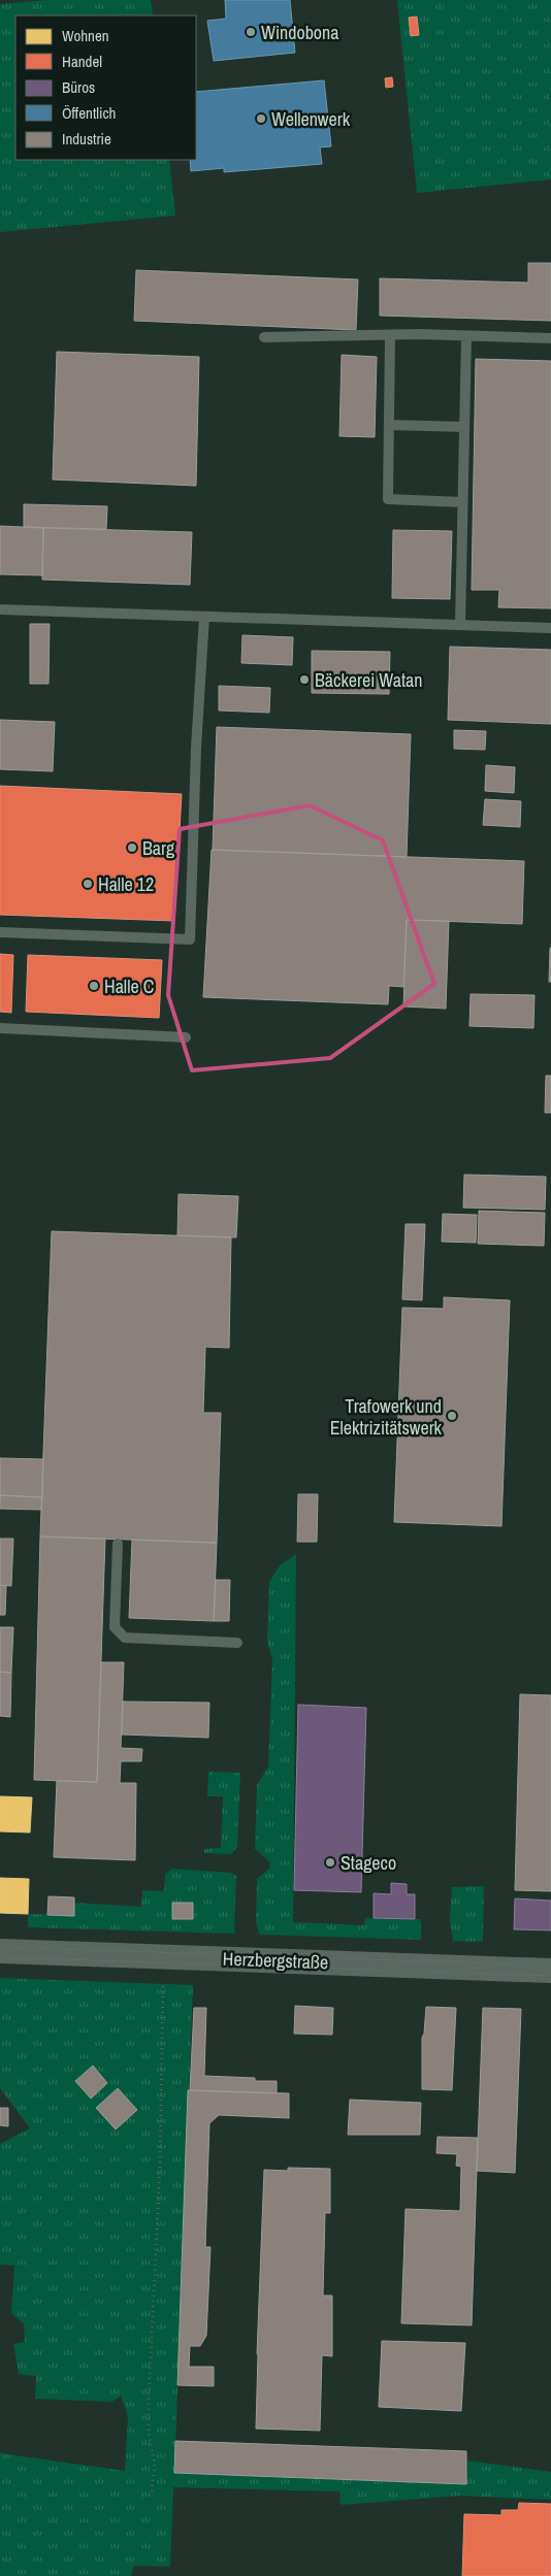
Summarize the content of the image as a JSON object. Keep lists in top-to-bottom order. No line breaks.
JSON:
{"streets":{"street":["Herzbergstraße"]},"places":["Windobona","Wellenwerk","Bäckerei Watan","Barg","Halle 12","Halle C","Trafowerk und Elektrizitätswerk","Stageco"],"legend":["Wohnen","Handel","Büros","Öffentlich","Industrie"]}
